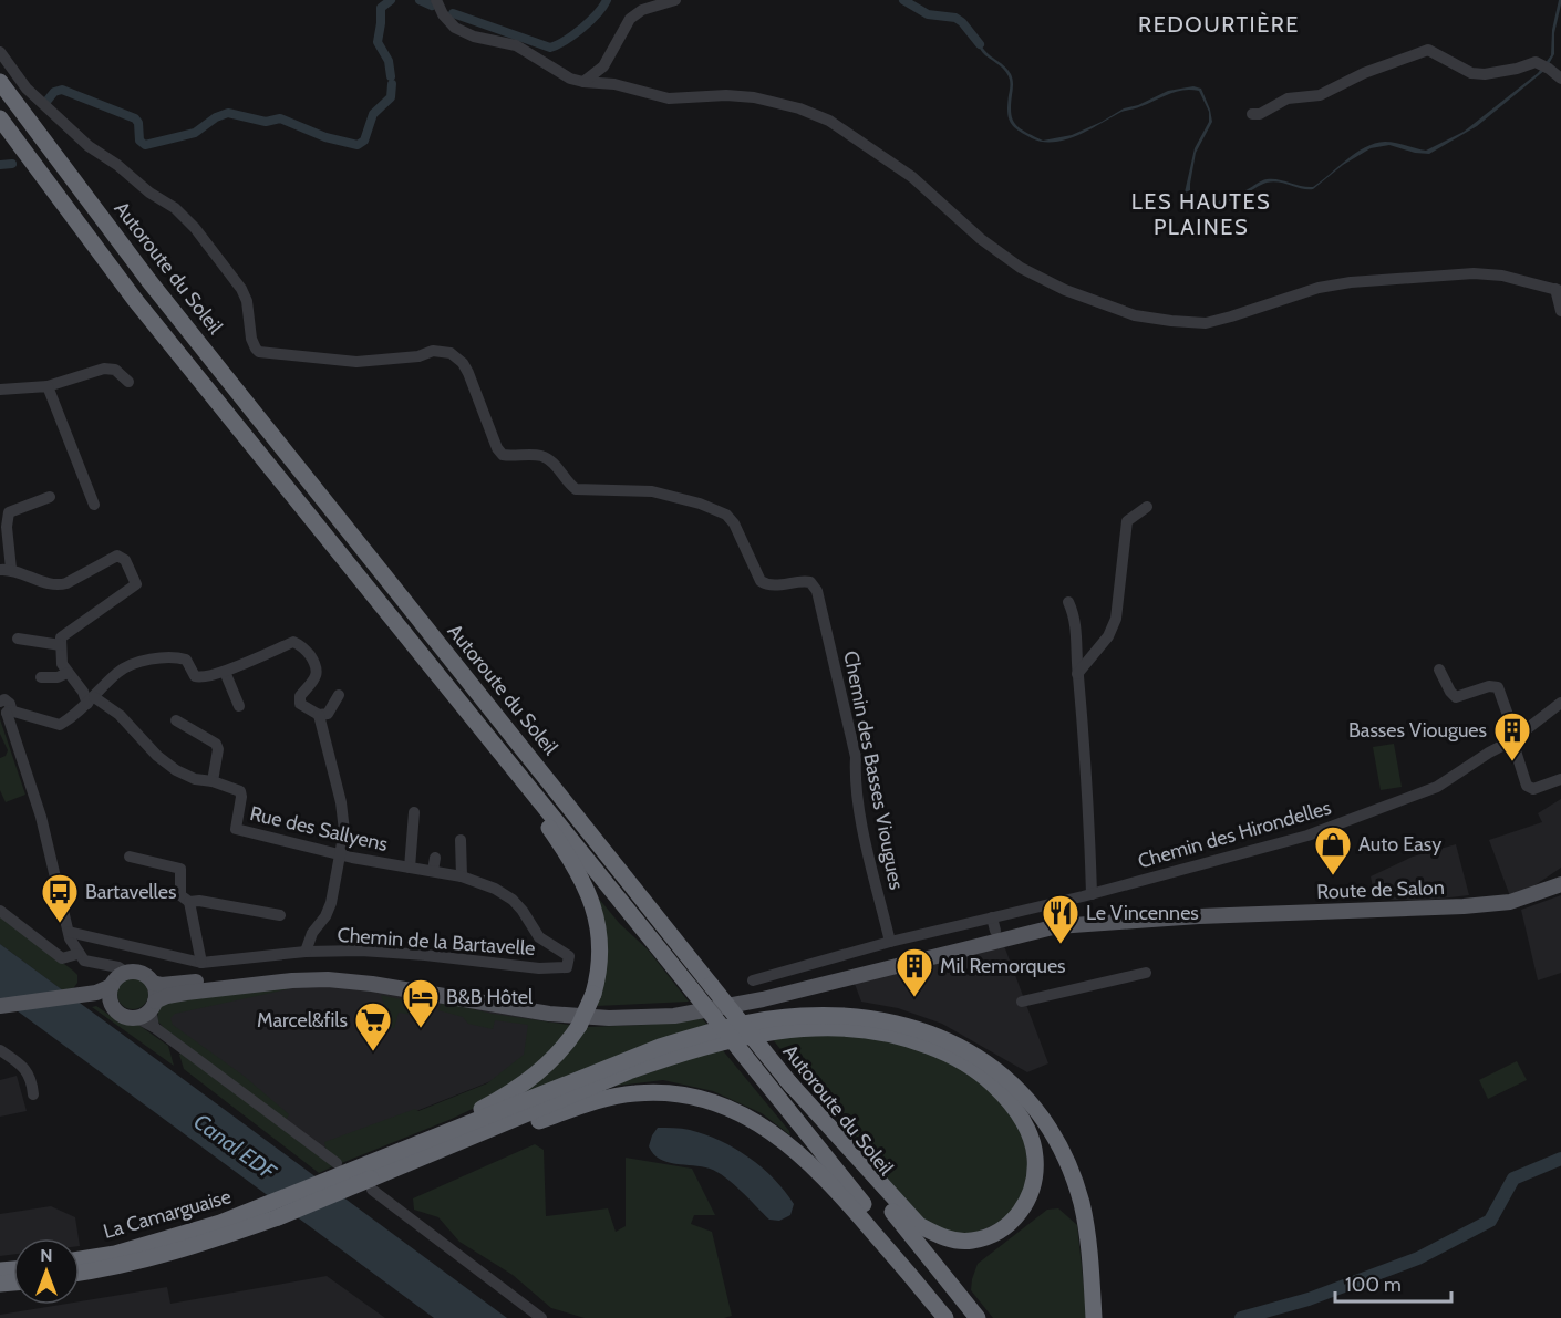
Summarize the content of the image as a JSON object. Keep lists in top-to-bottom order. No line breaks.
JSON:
{"streets":{"highway":["Autoroute du Soleil","La Camarguaise"],"main road":["Route de Salon"],"street":["Chemin des Basses Viougues","Rue des Sallyens","Chemin des Hirondelles","Chemin de la Bartavelle"]},"crossings":[["Chemin des Basses Viougues","Chemin des Hirondelles"],["Rue des Sallyens","Chemin de la Bartavelle"]],"districts":["REDOURTIÈRE","LES HAUTES PLAINES"],"water":["Canal EDF"],"places":{"building":["Basses Viougues","Mil Remorques"],"shop":["Auto Easy"],"bus stop":["Bartavelles"],"restaurant":["Le Vincennes"],"hotel":["B&B Hôtel"],"supermarket":["Marcel&fils"]},"scale_bar":"100 m","north":"top"}
